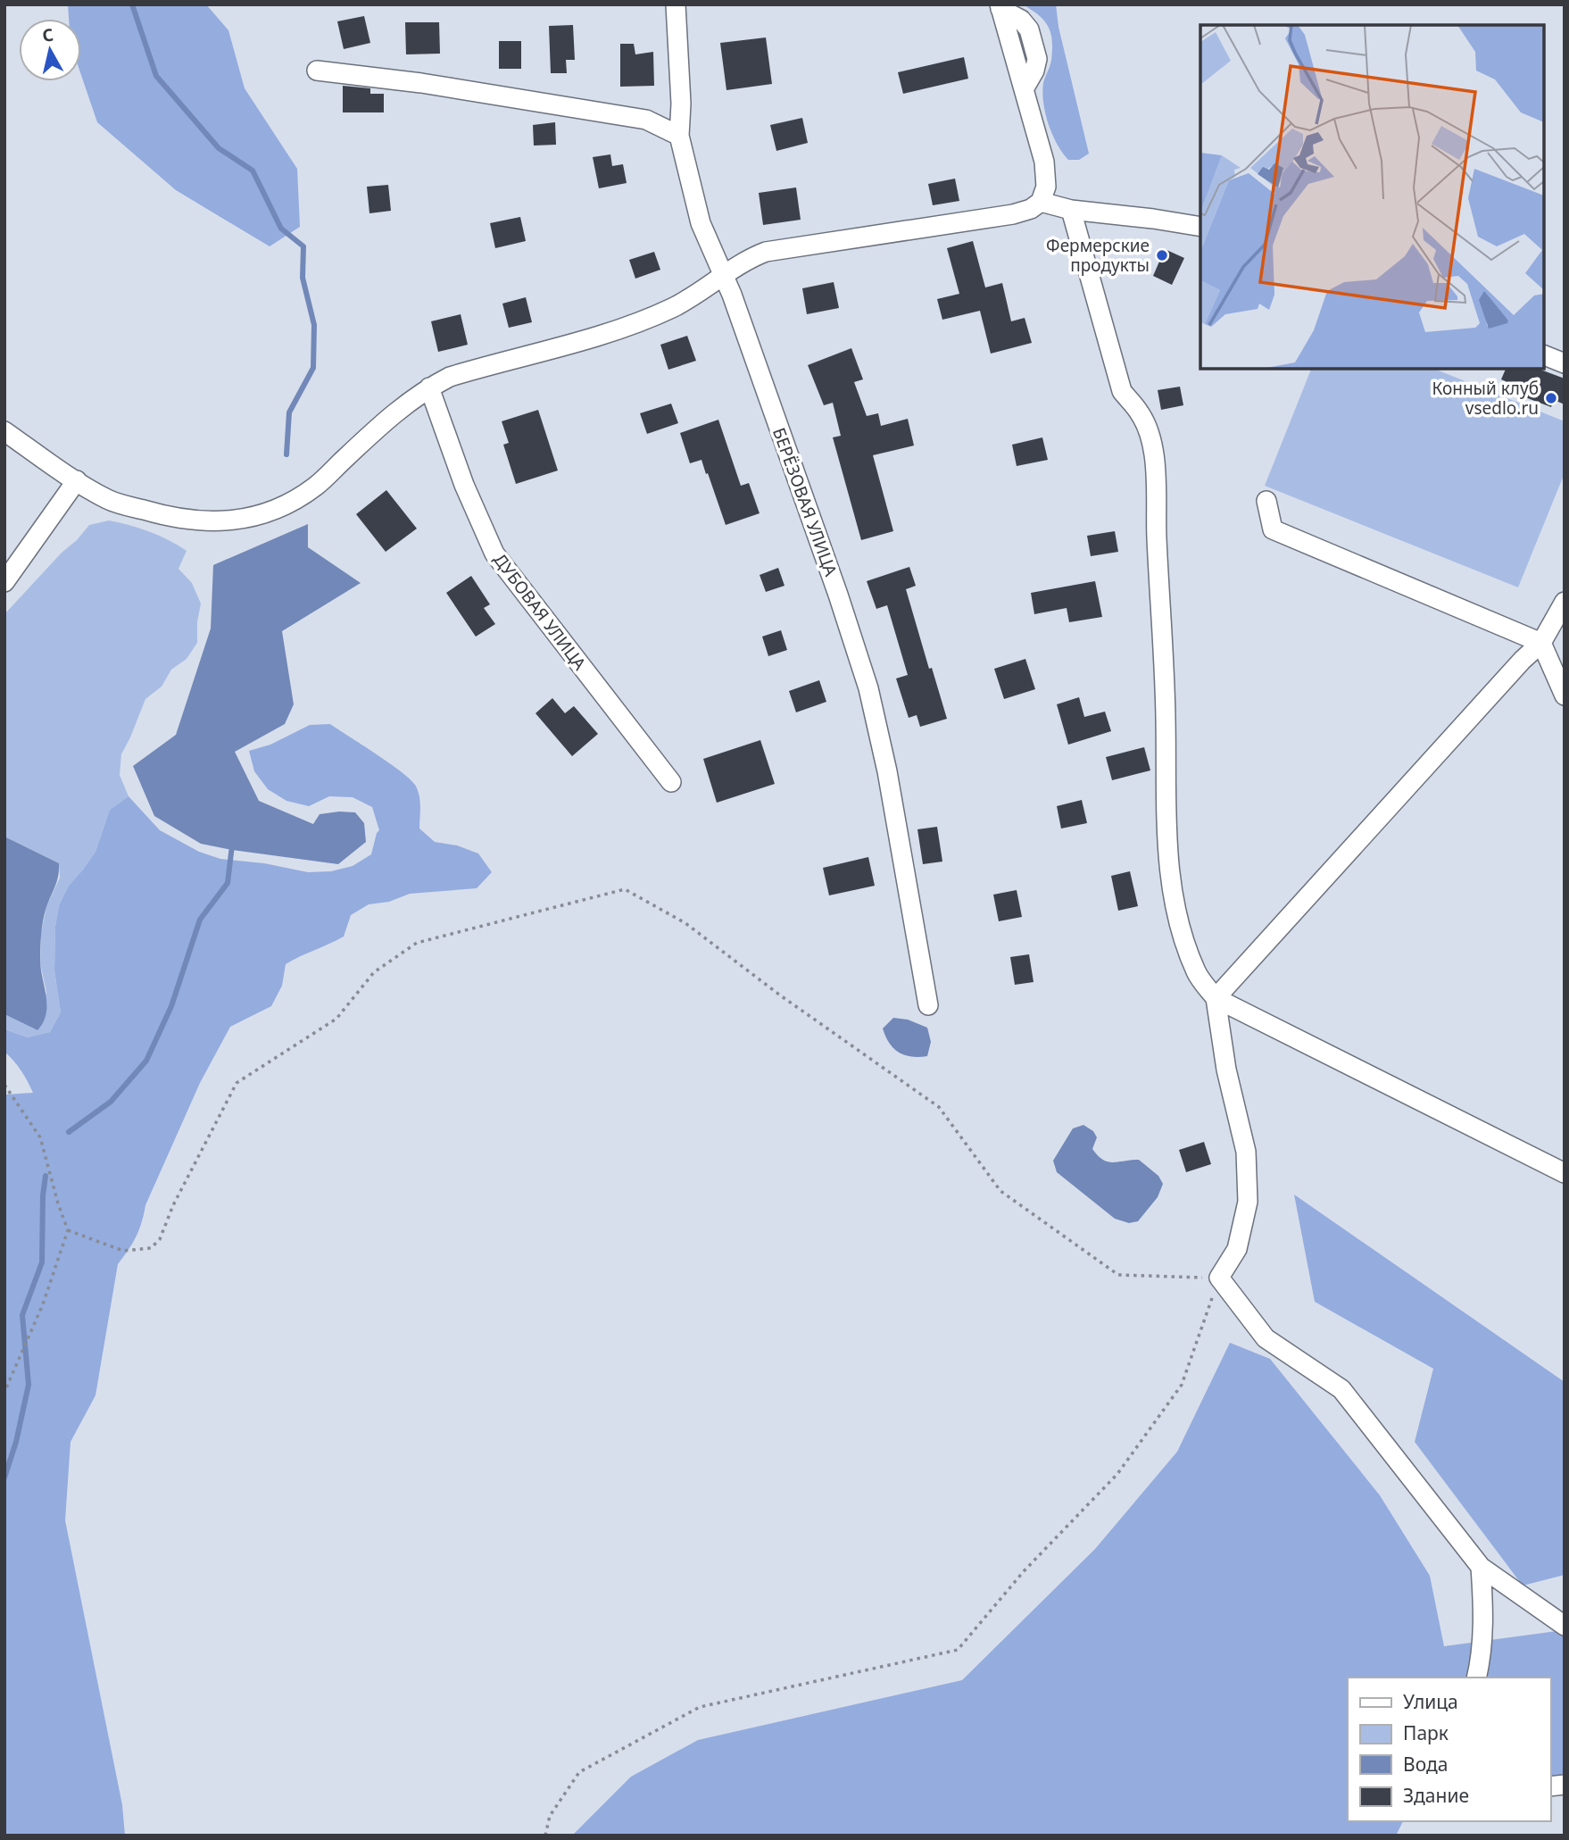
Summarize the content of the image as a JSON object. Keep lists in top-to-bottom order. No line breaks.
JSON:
{"streets":{"street":["БЕРЁЗОВАЯ УЛИЦА","ДУБОВАЯ УЛИЦА"]},"places":["Фермерские продукты","Конный клуб vsedlo.ru"],"legend":["Улица","Парк","Вода","Здание"],"north":"top"}
